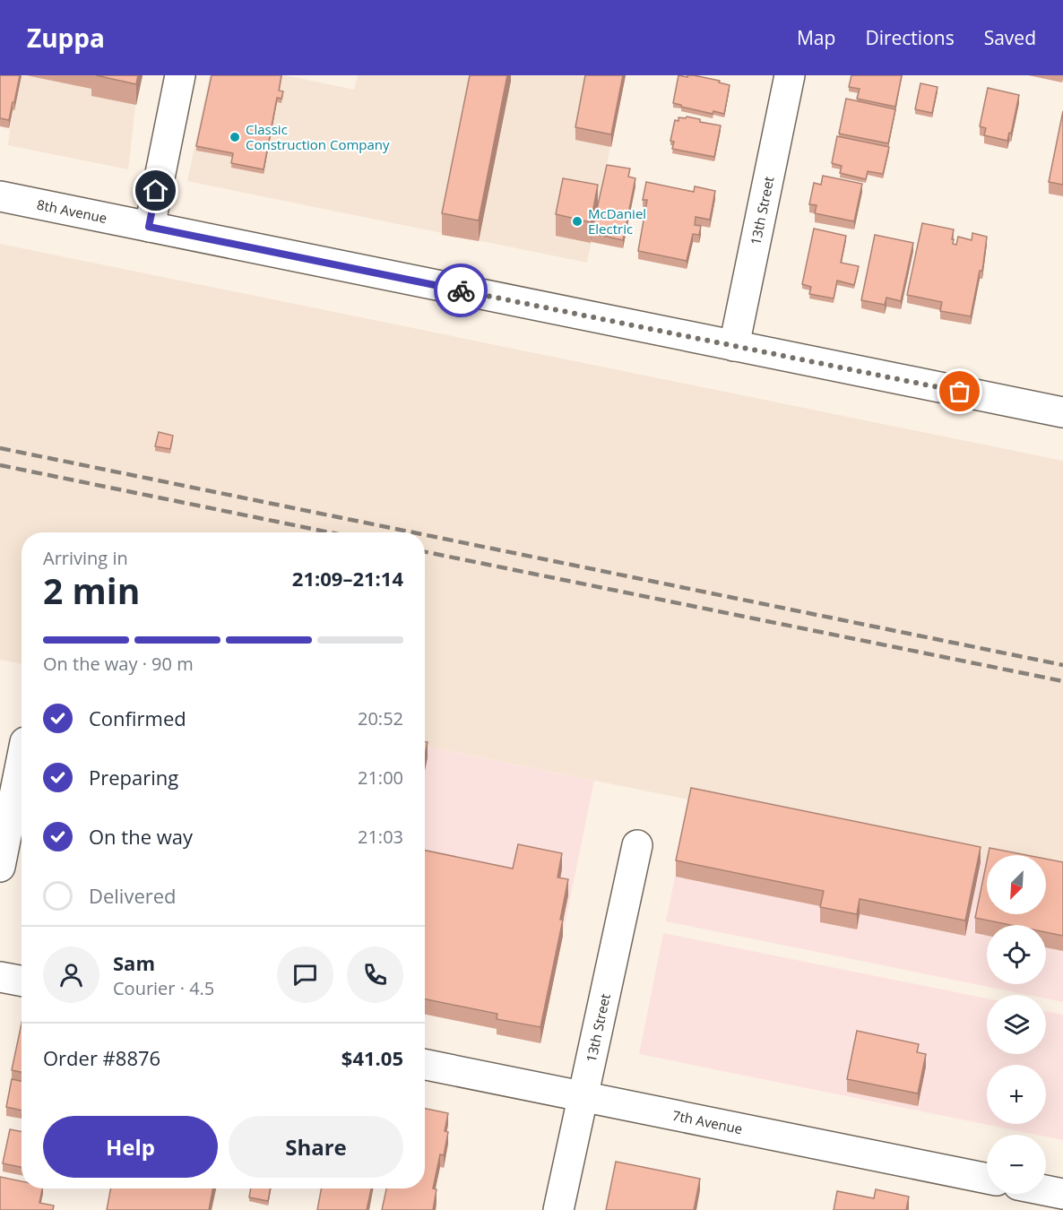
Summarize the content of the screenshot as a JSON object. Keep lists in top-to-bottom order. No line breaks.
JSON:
{"streets":{"street":["8th Avenue","13th Street","7th Avenue"]},"crossings":[["8th Avenue","13th Street"],["13th Street","7th Avenue"]],"places":["Classic Construction Company","McDaniel Electric"],"north":"bottom left","page":{"header":"Zuppa","nav":["Map","Directions","Saved"],"heading":["2 min","Arriving in","21:09–21:14"],"panel":["Sam","Courier · 4.5","Order #8876","$41.05"],"bar":"On the way · 90 m","list":[["Confirmed","20:52"],["Preparing","21:00"],["On the way","21:03"],"Delivered"],"map_buttons":["+","−"],"buttons":["Help","Share"]}}
